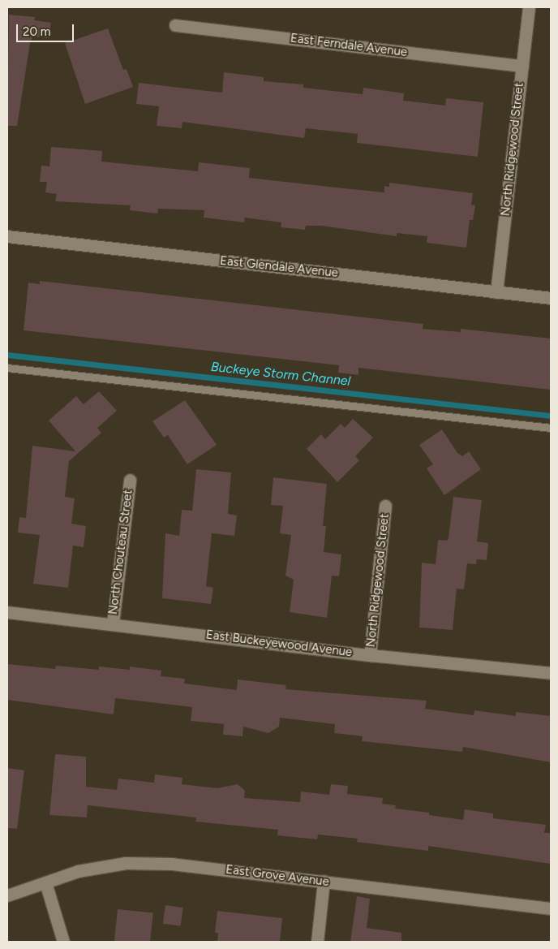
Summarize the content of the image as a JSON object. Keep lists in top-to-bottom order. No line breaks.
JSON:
{"streets":{"street":["East Ferndale Avenue","North Ridgewood Street","East Glendale Avenue","North Chouteau Street","East Buckeyewood Avenue","East Grove Avenue"]},"crossings":[["East Ferndale Avenue","North Ridgewood Street"],["North Ridgewood Street","East Glendale Avenue"],["North Ridgewood Street","East Buckeyewood Avenue"],["North Chouteau Street","East Buckeyewood Avenue"]],"water":["Buckeye Storm Channel"],"scale_bar":"20 m"}
